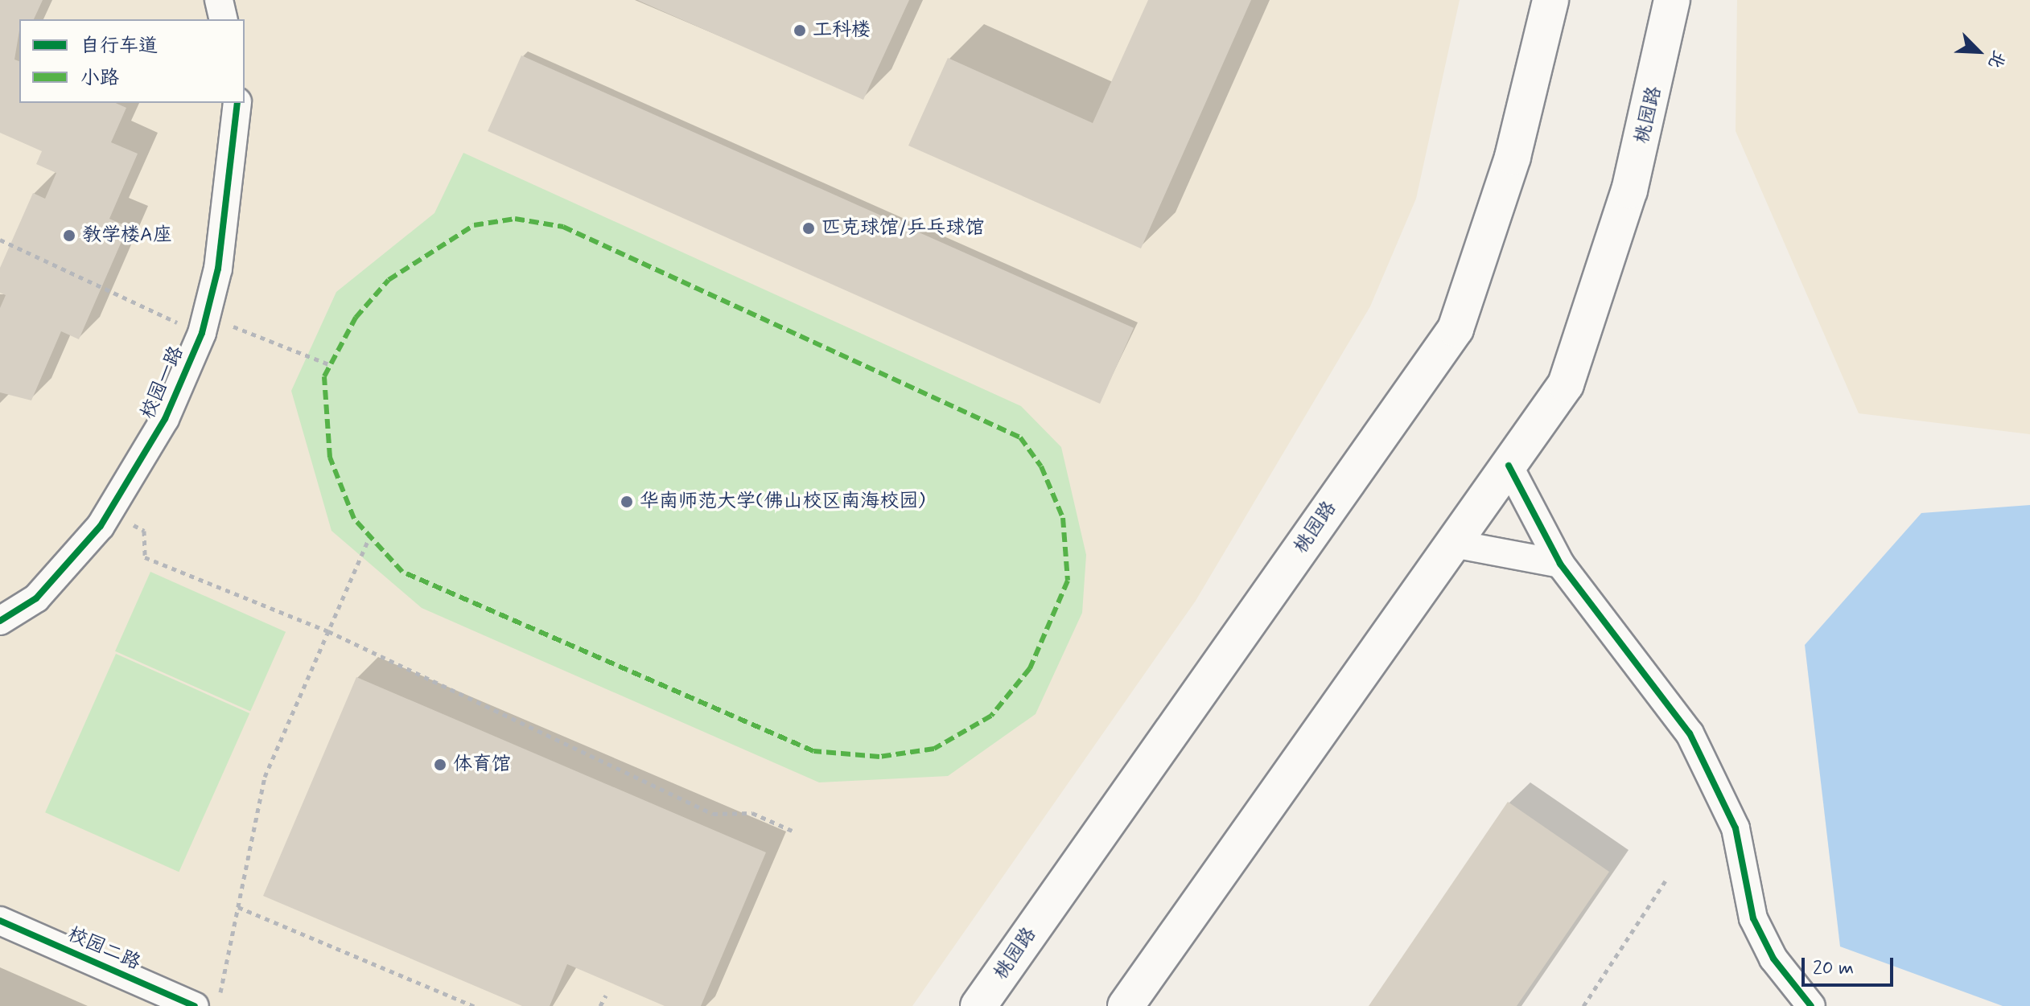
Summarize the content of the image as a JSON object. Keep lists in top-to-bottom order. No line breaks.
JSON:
{"streets":{"main road":["桃园路"],"street":["校园一路","校园二路"]},"places":["工科楼","匹克球馆/乒乓球馆","教学楼A座","华南师范大学(佛山校区南海校园)","体育馆"],"legend":["自行车道","小路"],"scale_bar":"20 m","north":"bottom right"}
